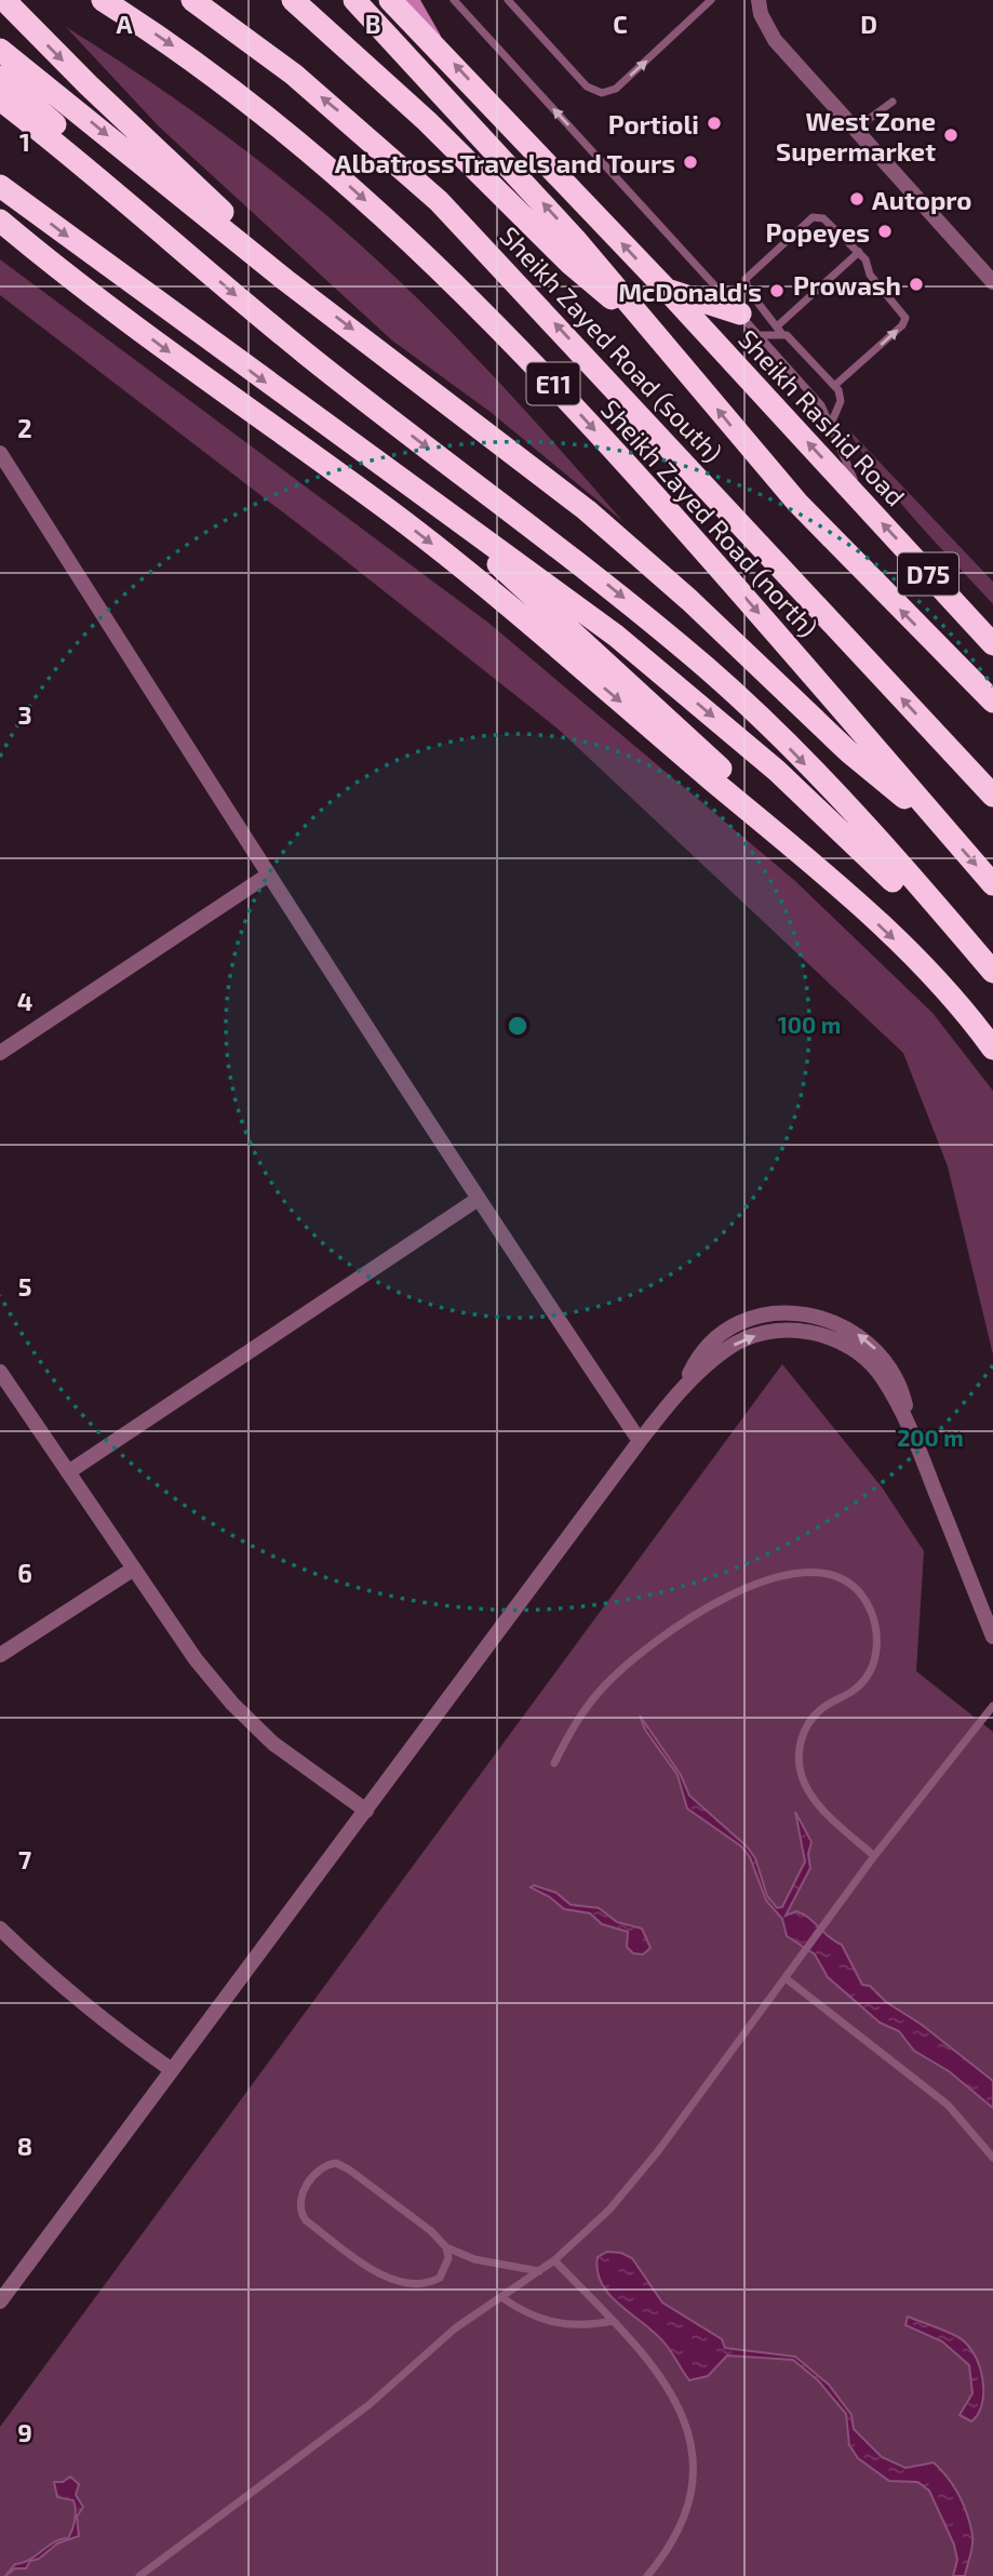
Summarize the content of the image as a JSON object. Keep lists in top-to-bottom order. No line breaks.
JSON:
{"streets":{"highway":["Sheikh Zayed Road (south)","E11","Sheikh Rashid Road","Sheikh Zayed Road (north)","D75"]},"crossings":[["E11","Sheikh Zayed Road (north)"]],"places":["Portioli","West Zone Supermarket","Albatross Travels and Tours","Autopro","Popeyes","Prowash","McDonald's"],"grid":{"columns":["A","B","C","D"],"rows":["1","2","3","4","5","6","7","8","9"]},"rings":["100 m","200 m"]}
